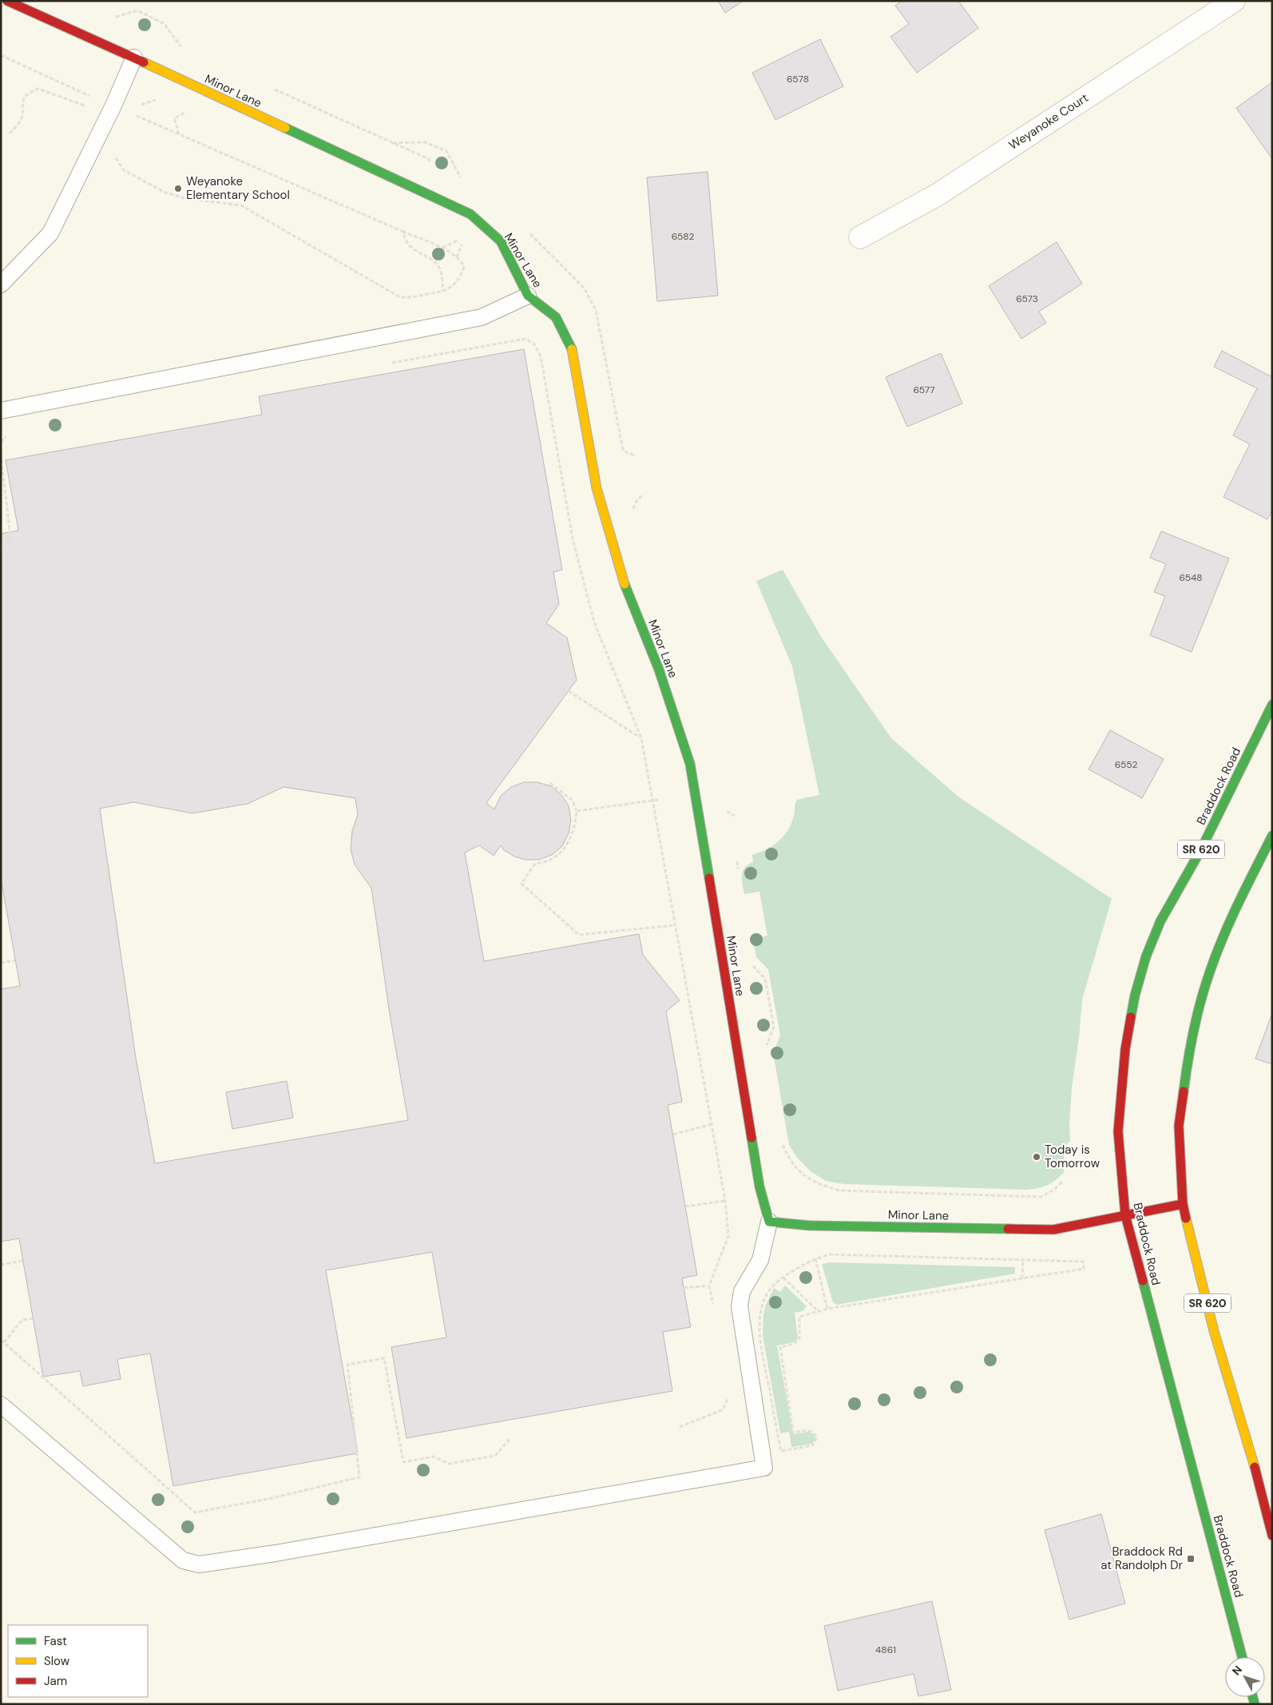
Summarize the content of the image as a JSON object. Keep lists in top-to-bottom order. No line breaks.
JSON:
{"streets":{"street":["Minor Lane","Weyanoke Court","Braddock Road","SR 620"]},"crossings":[["Minor Lane","Braddock Road"],["Minor Lane","SR 620"]],"places":{"other":["Weyanoke Elementary School","Today is Tomorrow"],"transit":["Braddock Rd at Randolph Dr"]},"house_numbers":["6578","6582","6573","6577","6548","6552","4861"],"legend":["Fast","Slow","Jam"],"north":"top left"}
